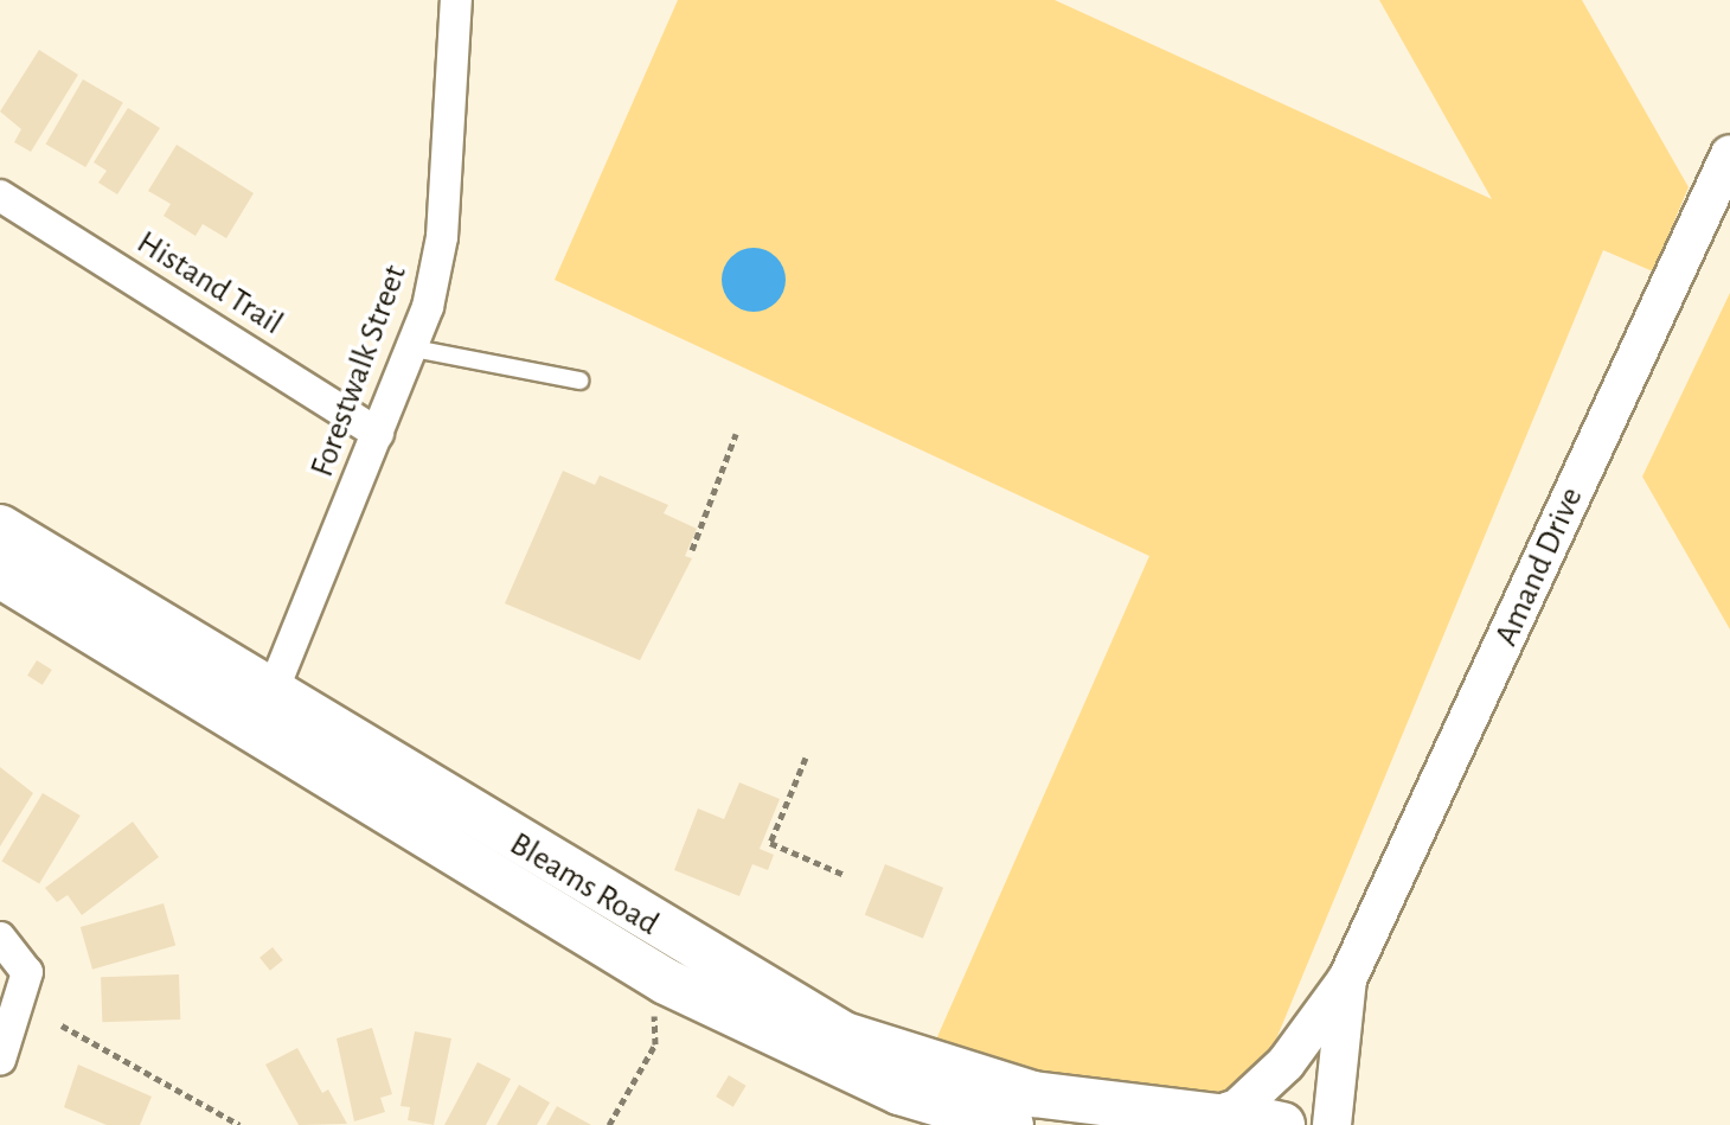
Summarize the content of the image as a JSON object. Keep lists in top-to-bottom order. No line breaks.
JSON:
{"streets":{"main road":["Bleams Road"],"street":["Histand Trail","Forestwalk Street","Amand Drive"]},"crossings":[["Histand Trail","Forestwalk Street"],["Forestwalk Street","Bleams Road"],["Amand Drive","Bleams Road"]]}
